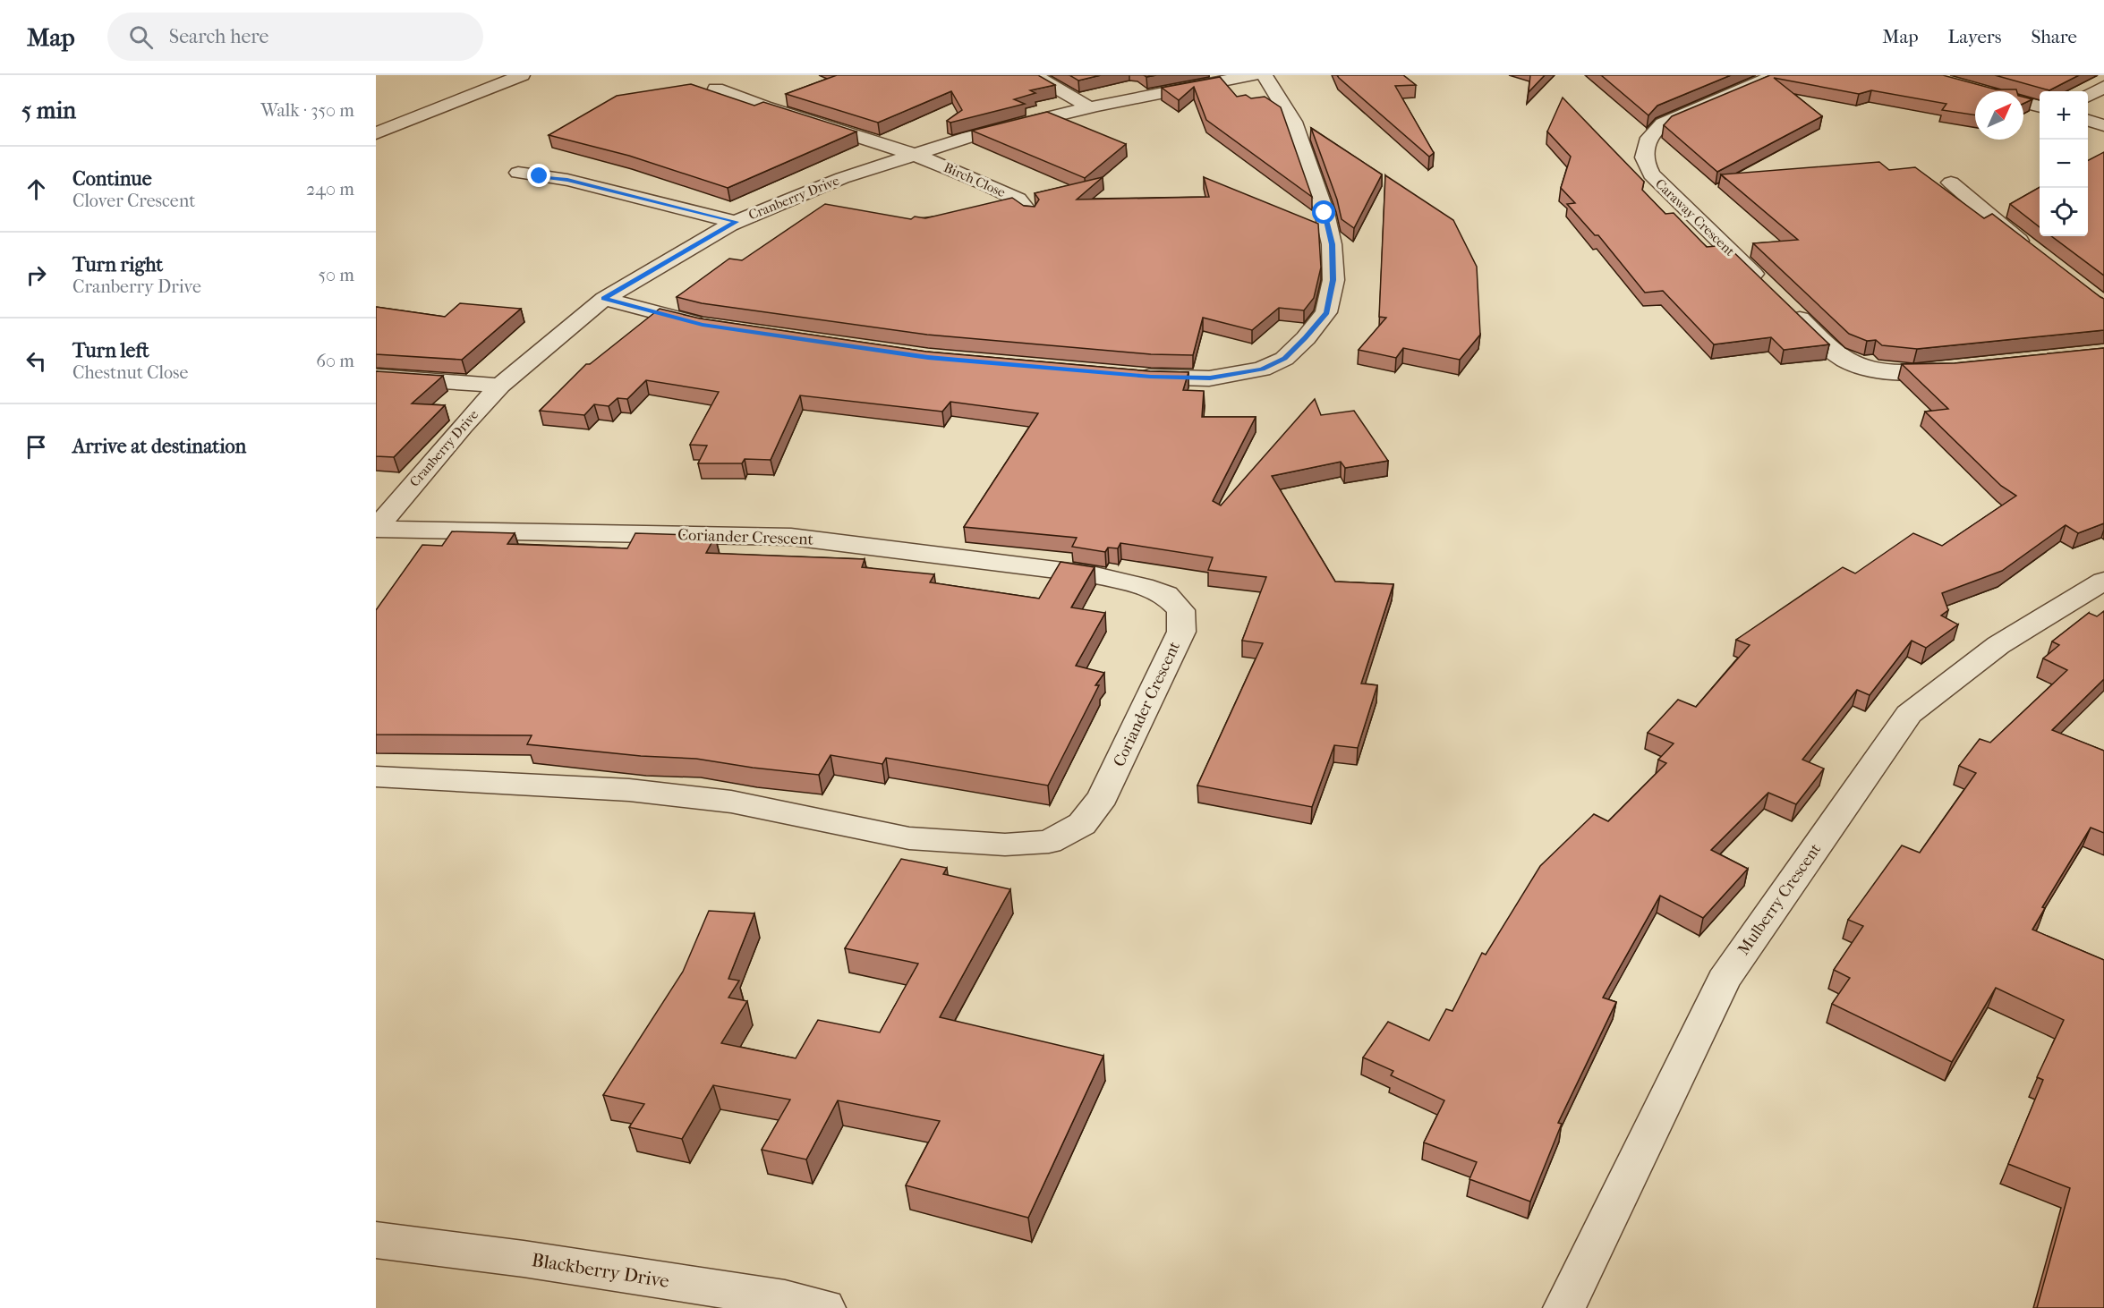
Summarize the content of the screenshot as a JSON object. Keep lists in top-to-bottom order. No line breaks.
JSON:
{"streets":{"street":["Birch Close","Cranberry Drive","Caraway Crescent","Coriander Crescent","Mulberry Crescent","Blackberry Drive"]},"crossings":[["Birch Close","Cranberry Drive"],["Cranberry Drive","Coriander Crescent"]],"north":"top right","page":{"header":"Map","search":"Search here","nav":["Map","Layers","Share"],"heading":["5 min","Walk · 350 m"],"map_buttons":["+","−"],"list":[["Continue","Clover Crescent","240 m"],["Turn right","Cranberry Drive","50 m"],["Turn left","Chestnut Close","60 m"],"Arrive at destination"]}}
